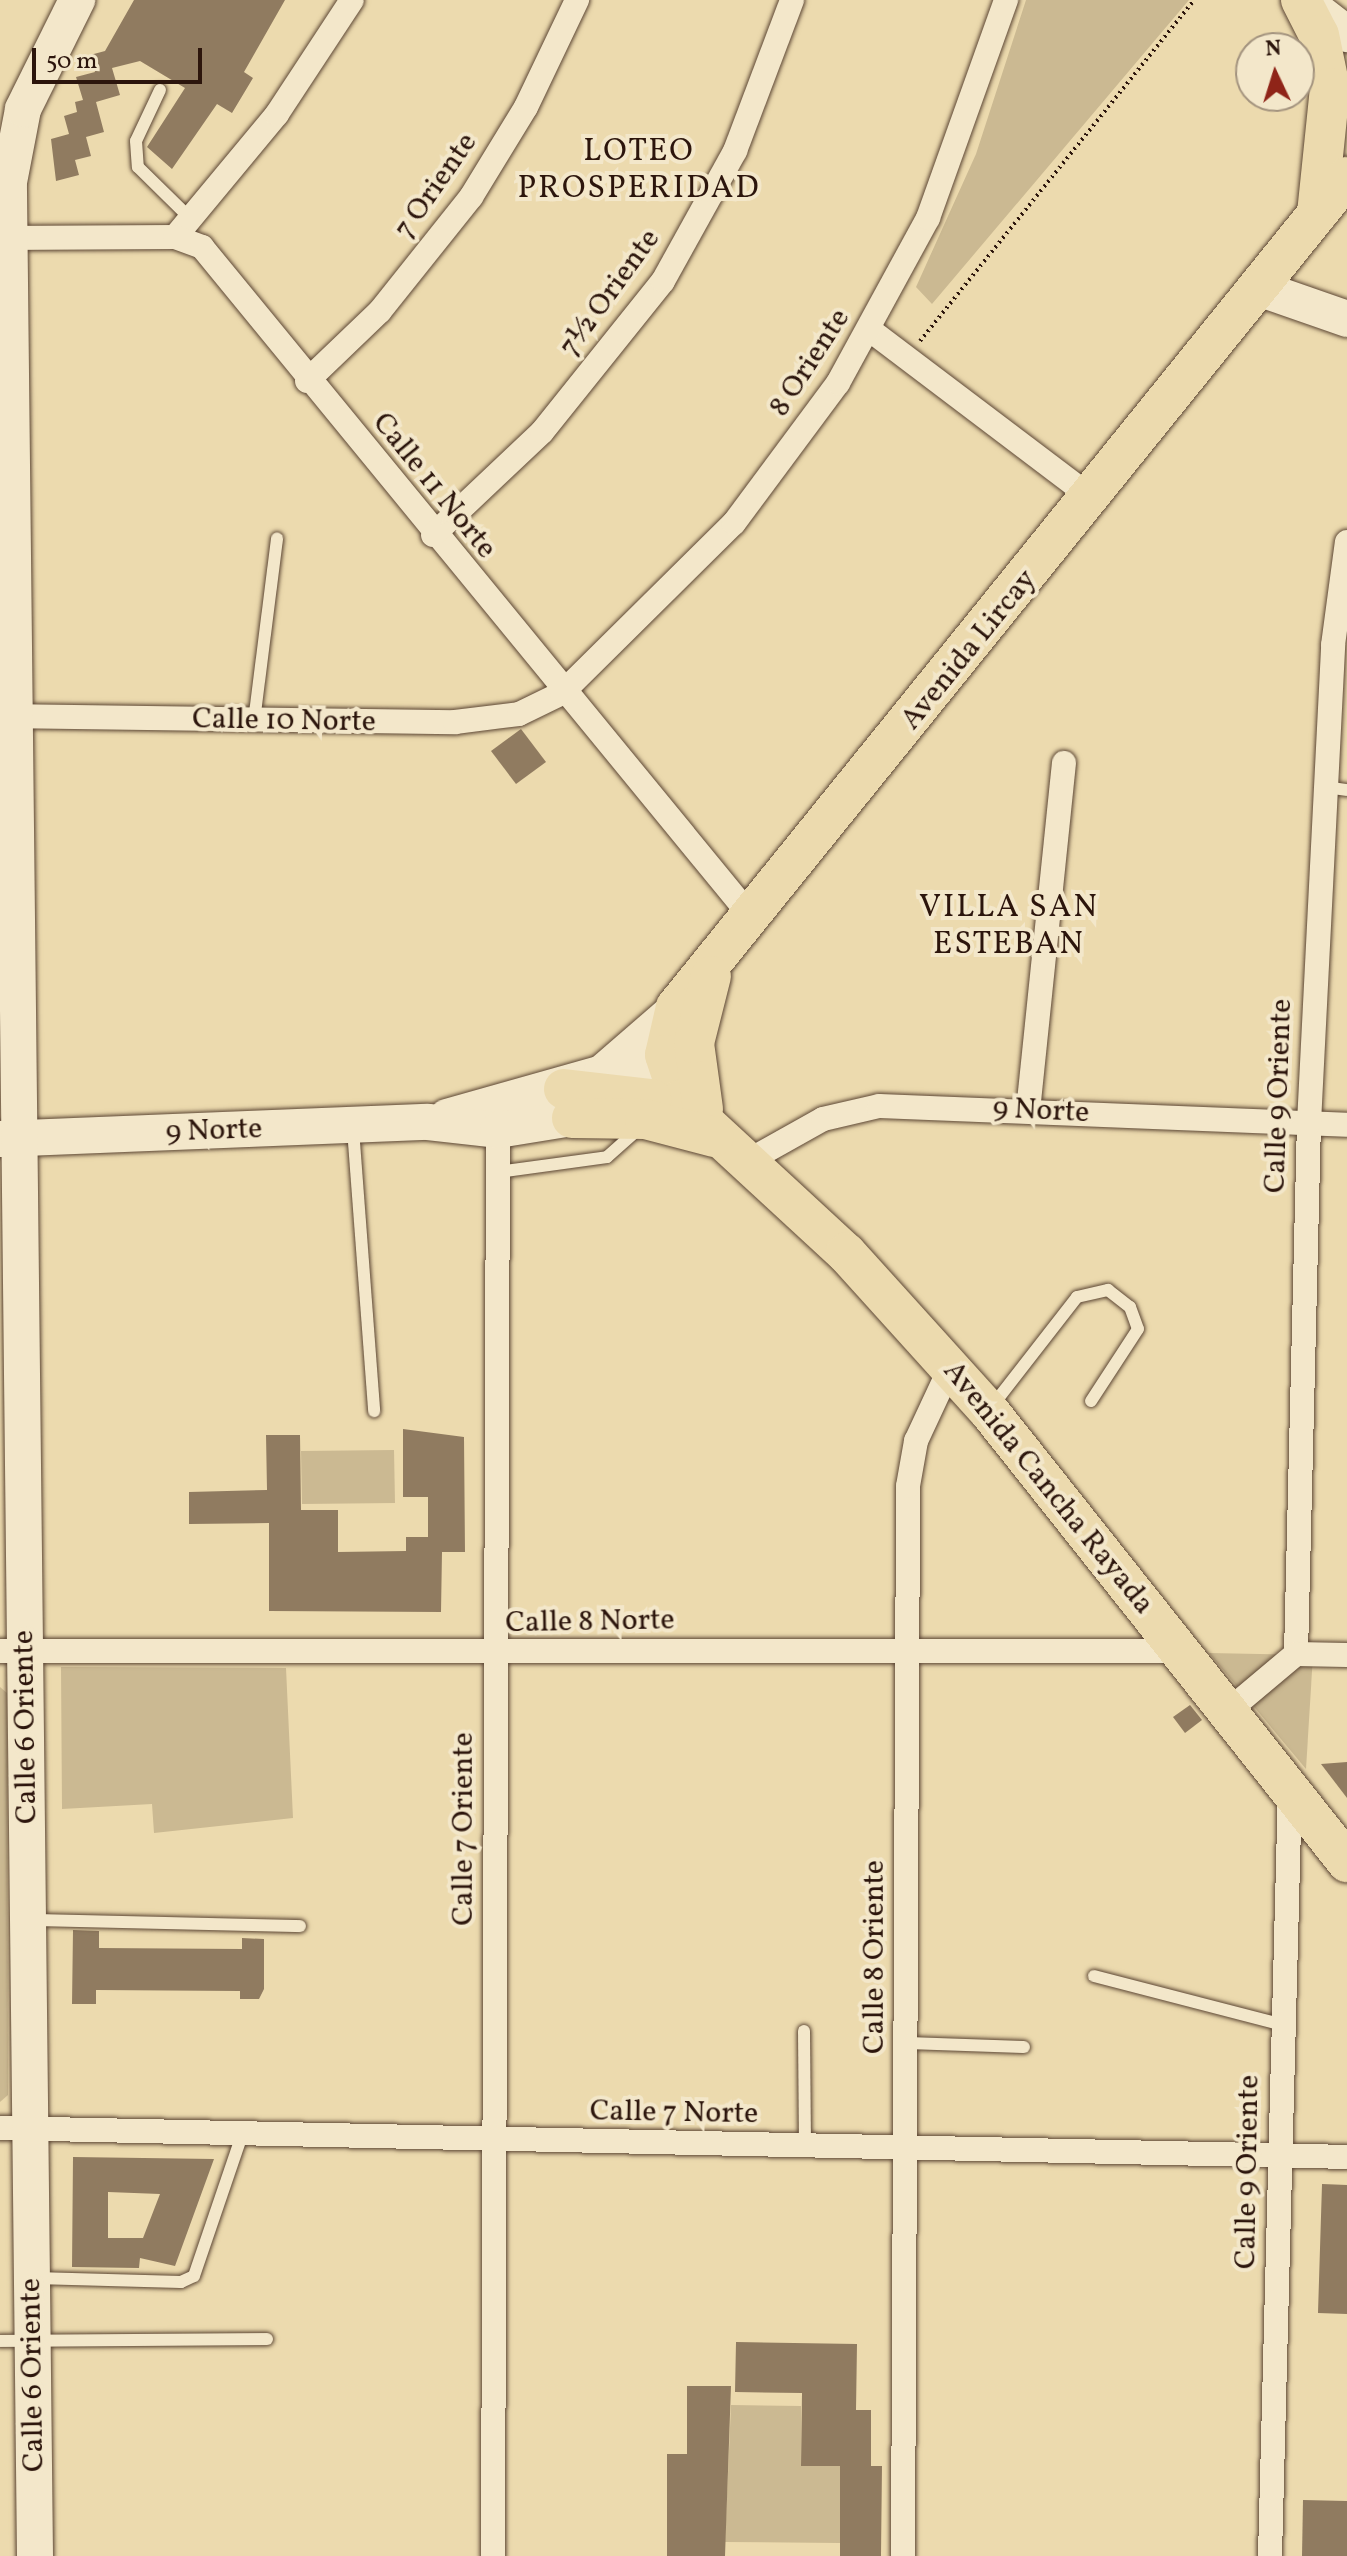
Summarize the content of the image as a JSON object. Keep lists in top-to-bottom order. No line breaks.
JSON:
{"streets":{"main road":["Avenida Lircay","9 Norte","Avenida Cancha Rayada","Calle 6 Oriente"],"street":["7 Oriente","7½ Oriente","8 Oriente","Calle 11 Norte","Calle 10 Norte","Calle 9 Oriente","Calle 8 Norte","Calle 7 Oriente","Calle 8 Oriente","Calle 7 Norte"]},"crossings":[["7 Oriente","Calle 11 Norte"],["7½ Oriente","Calle 11 Norte"],["8 Oriente","Calle 11 Norte"],["8 Oriente","Calle 10 Norte"],["Calle 11 Norte","Avenida Lircay"],["Calle 11 Norte","Calle 10 Norte"],["Calle 11 Norte","Calle 6 Oriente"],["Avenida Lircay","Avenida Cancha Rayada"],["Calle 10 Norte","Calle 6 Oriente"],["Calle 9 Oriente","9 Norte"],["Calle 9 Oriente","Avenida Cancha Rayada"],["Calle 9 Oriente","Calle 7 Norte"],["9 Norte","Avenida Cancha Rayada"],["9 Norte","Calle 6 Oriente"],["9 Norte","Calle 7 Oriente"],["Avenida Cancha Rayada","Calle 8 Norte"],["Avenida Cancha Rayada","Calle 8 Oriente"],["Calle 8 Norte","Calle 6 Oriente"],["Calle 8 Norte","Calle 7 Oriente"],["Calle 8 Norte","Calle 8 Oriente"],["Calle 6 Oriente","Calle 7 Norte"],["Calle 7 Oriente","Calle 7 Norte"],["Calle 8 Oriente","Calle 7 Norte"]],"districts":["LOTEO PROSPERIDAD","VILLA SAN ESTEBAN"],"scale_bar":"50 m","north":"top"}
